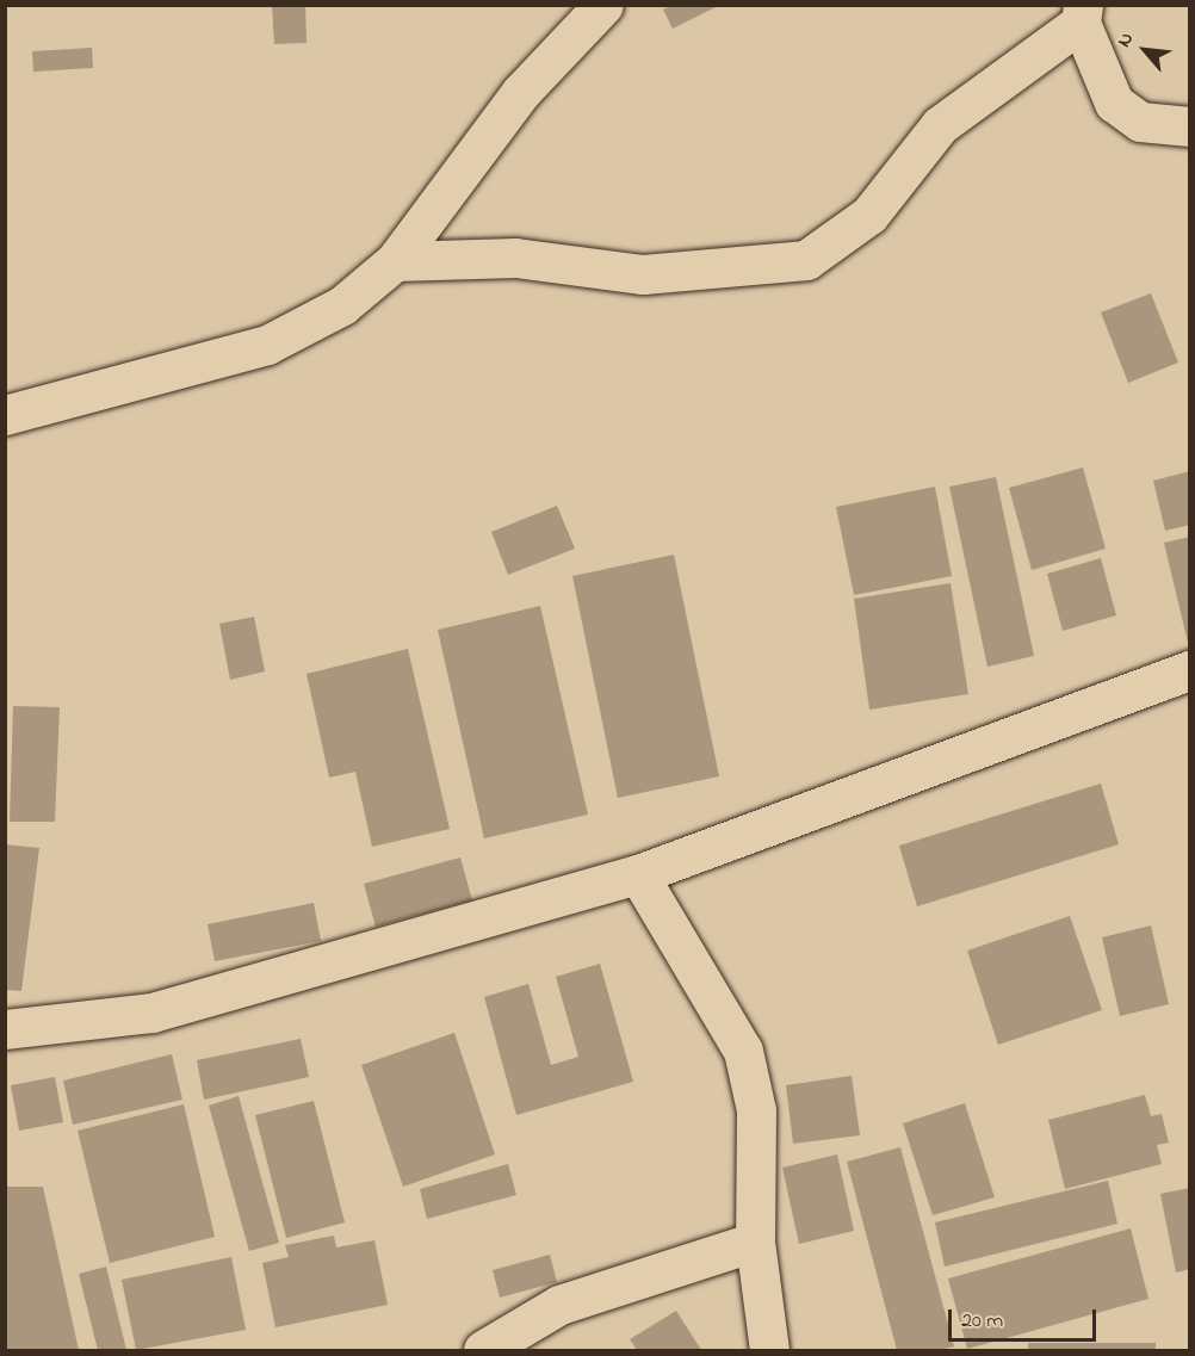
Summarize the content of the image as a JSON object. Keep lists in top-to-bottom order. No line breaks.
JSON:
{"scale_bar":"20 m","north":"top left"}
